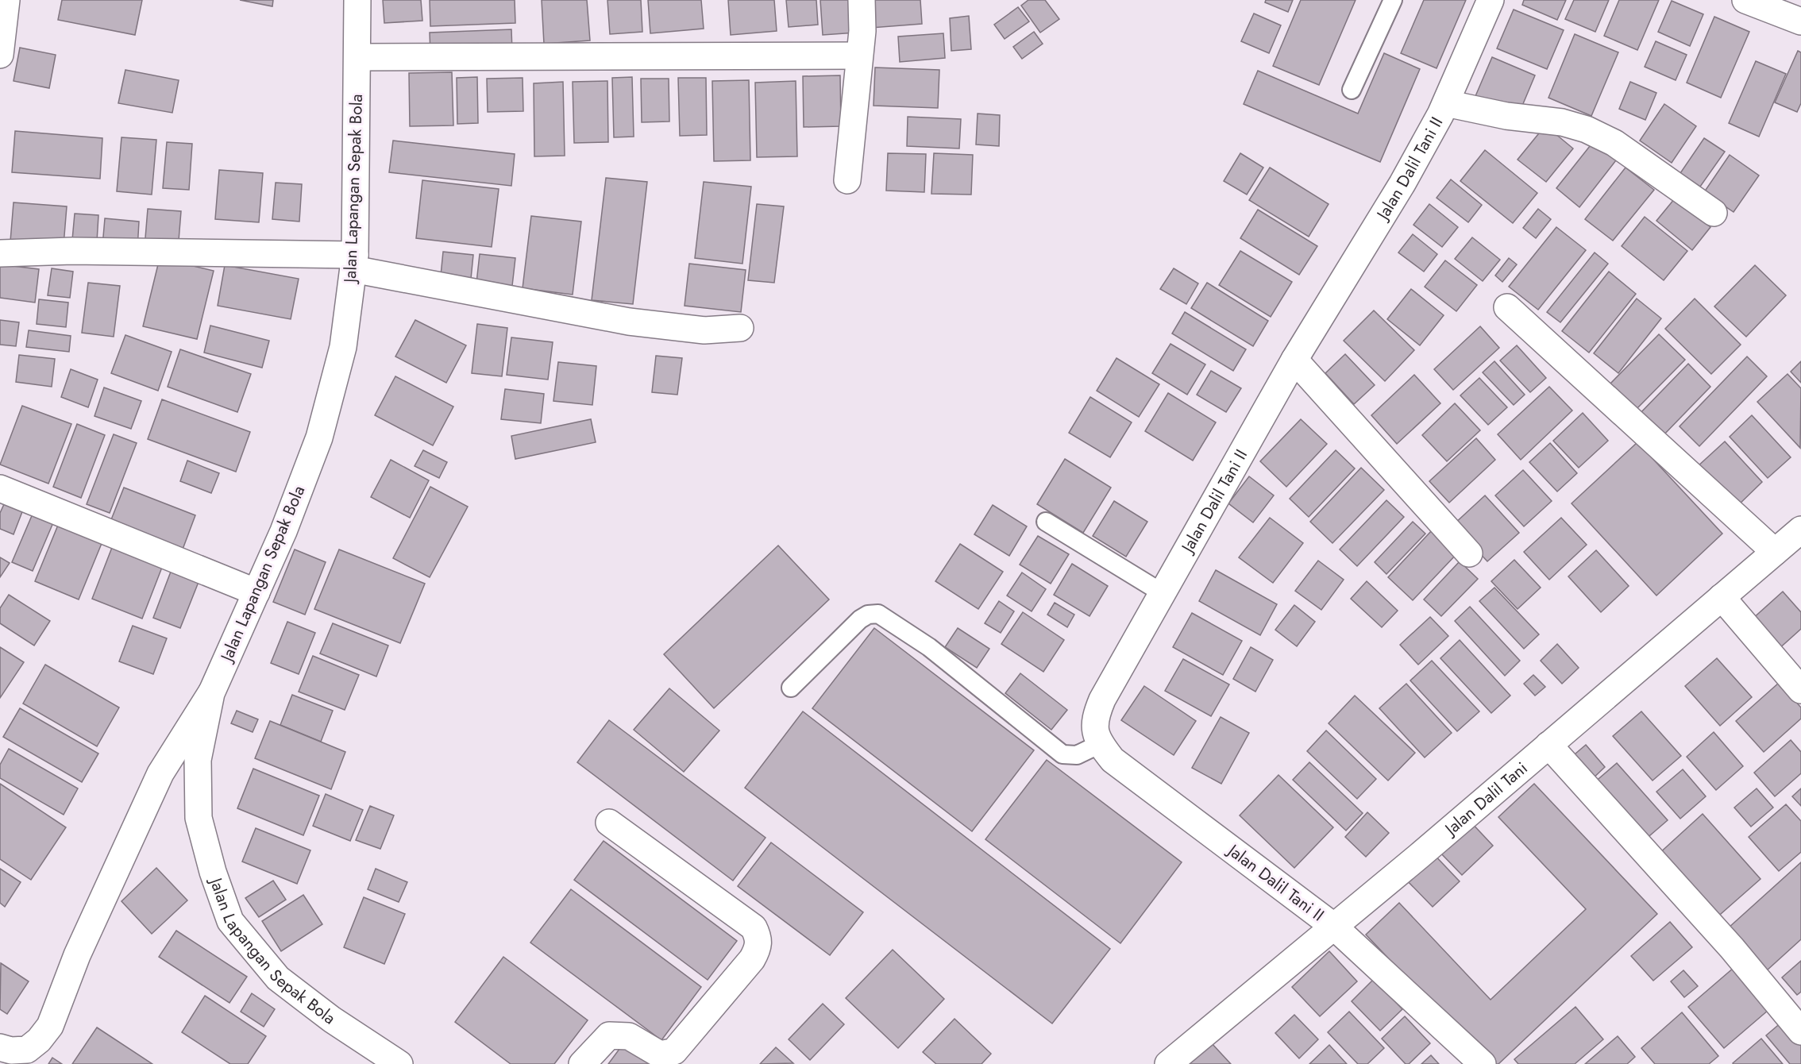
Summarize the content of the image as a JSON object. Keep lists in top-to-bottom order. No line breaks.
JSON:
{"streets":{"street":["Jalan Dalil Tani II","Jalan Lapangan Sepak Bola","Jalan Dalil Tani"]},"crossings":[["Jalan Dalil Tani II","Jalan Dalil Tani"]]}
